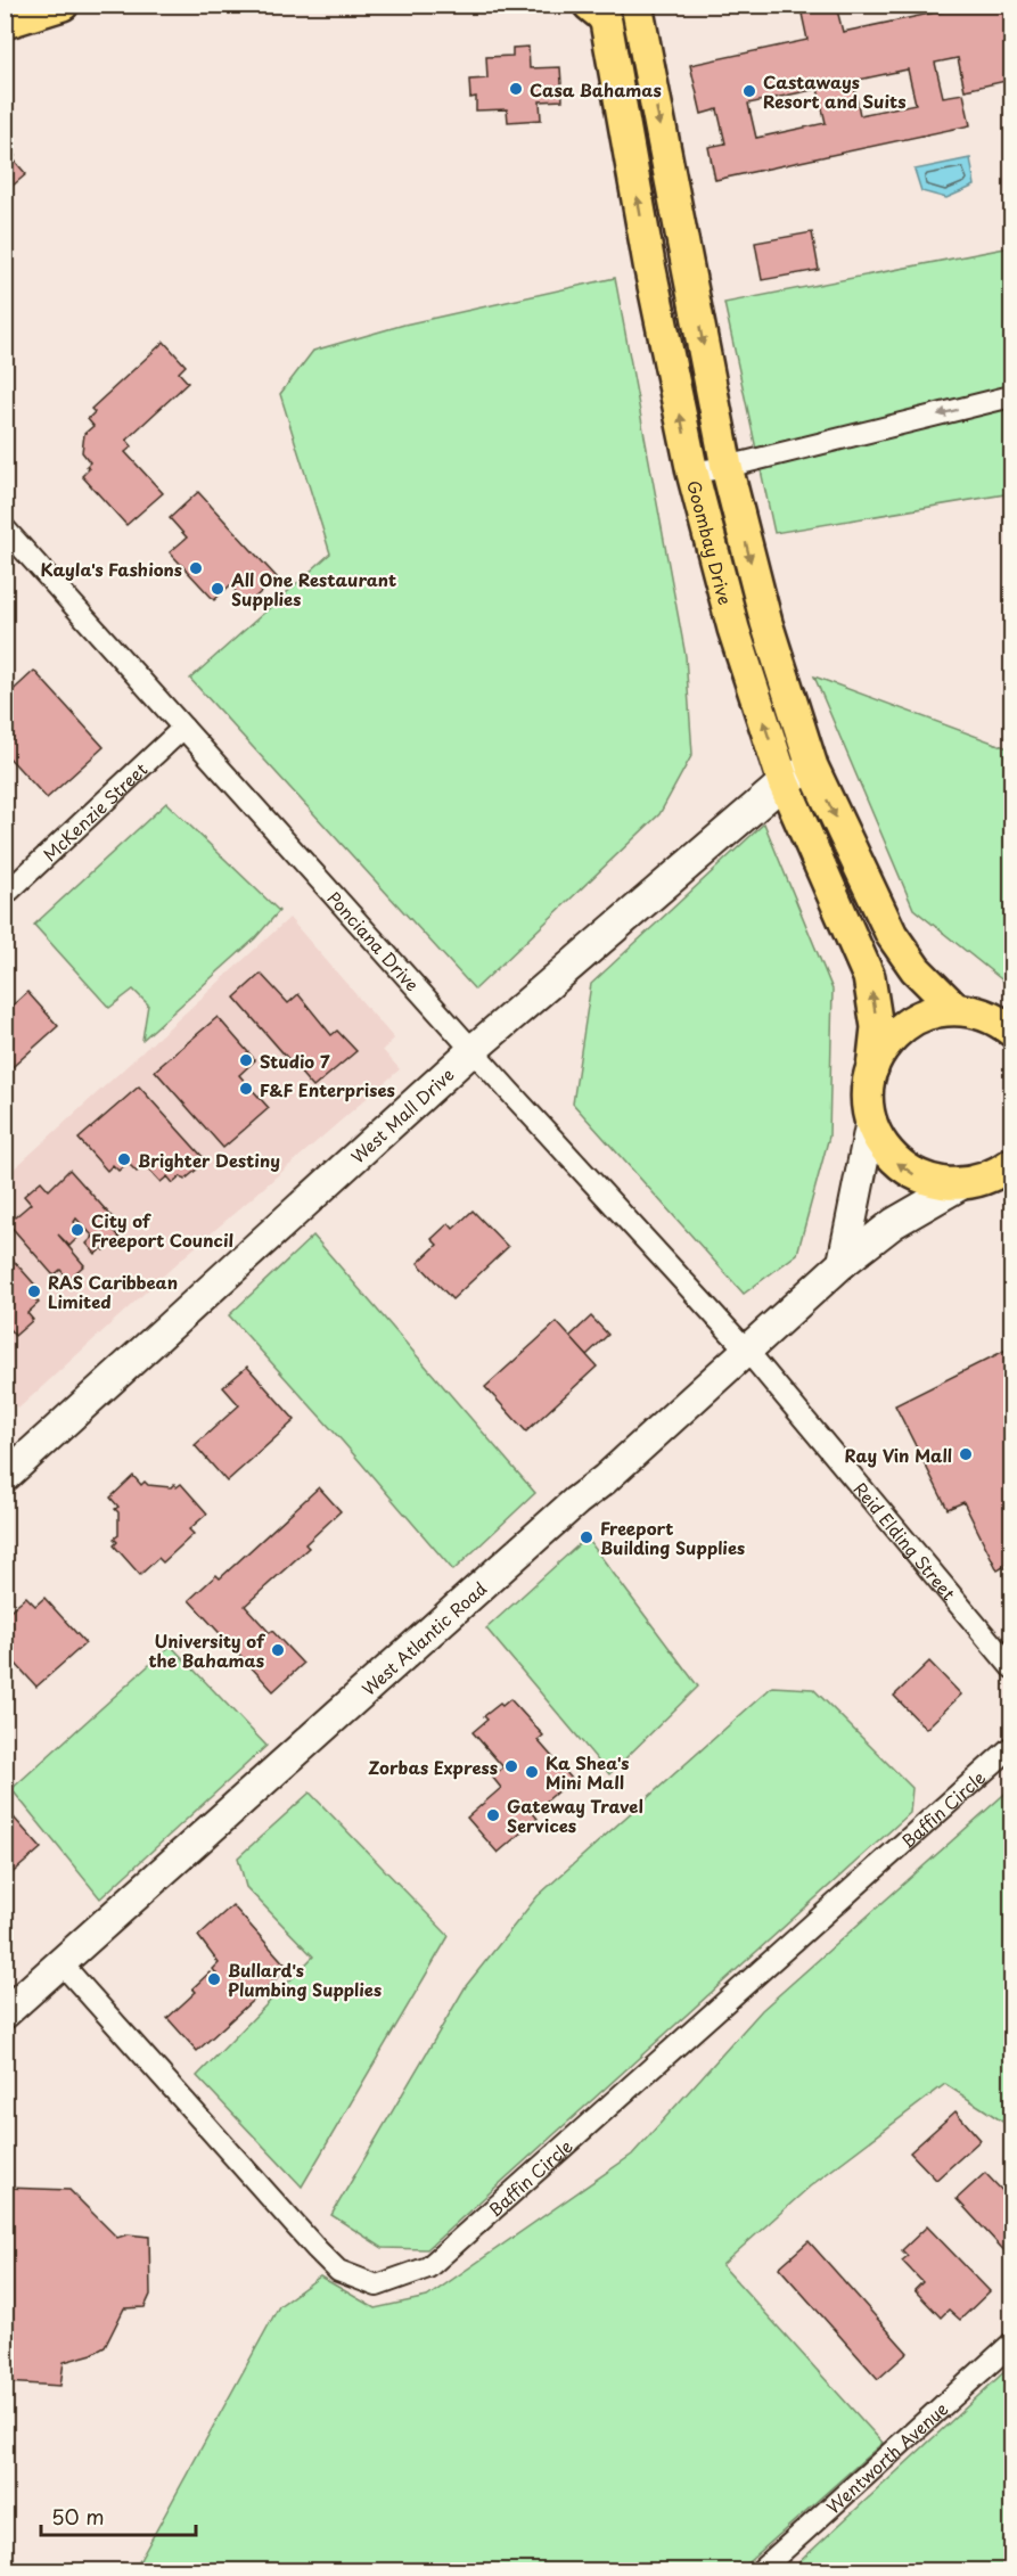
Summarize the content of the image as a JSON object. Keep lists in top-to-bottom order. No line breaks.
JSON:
{"streets":{"main road":["Goombay Drive","West Mall Drive","West Atlantic Road"],"street":["McKenzie Street","Ponciana Drive","Reid Elding Street","Baffin Circle","Wentworth Avenue"]},"crossings":[["Goombay Drive","West Mall Drive"],["McKenzie Street","Ponciana Drive"],["Ponciana Drive","West Mall Drive"],["Ponciana Drive","Reid Elding Street"],["Ponciana Drive","West Atlantic Road"],["Reid Elding Street","West Atlantic Road"],["West Atlantic Road","Baffin Circle"]],"places":["Casa Bahamas","Castaways Resort and Suits","Kayla's Fashions","All One Restaurant Supplies","Studio 7","F&F Enterprises","Brighter Destiny","City of Freeport Council","RAS Caribbean Limited","Ray Vin Mall","Freeport Building Supplies","University of the Bahamas","Zorbas Express","Ka Shea's Mini Mall","Gateway Travel Services","Bullard's Plumbing Supplies"],"scale_bar":"50 m"}
